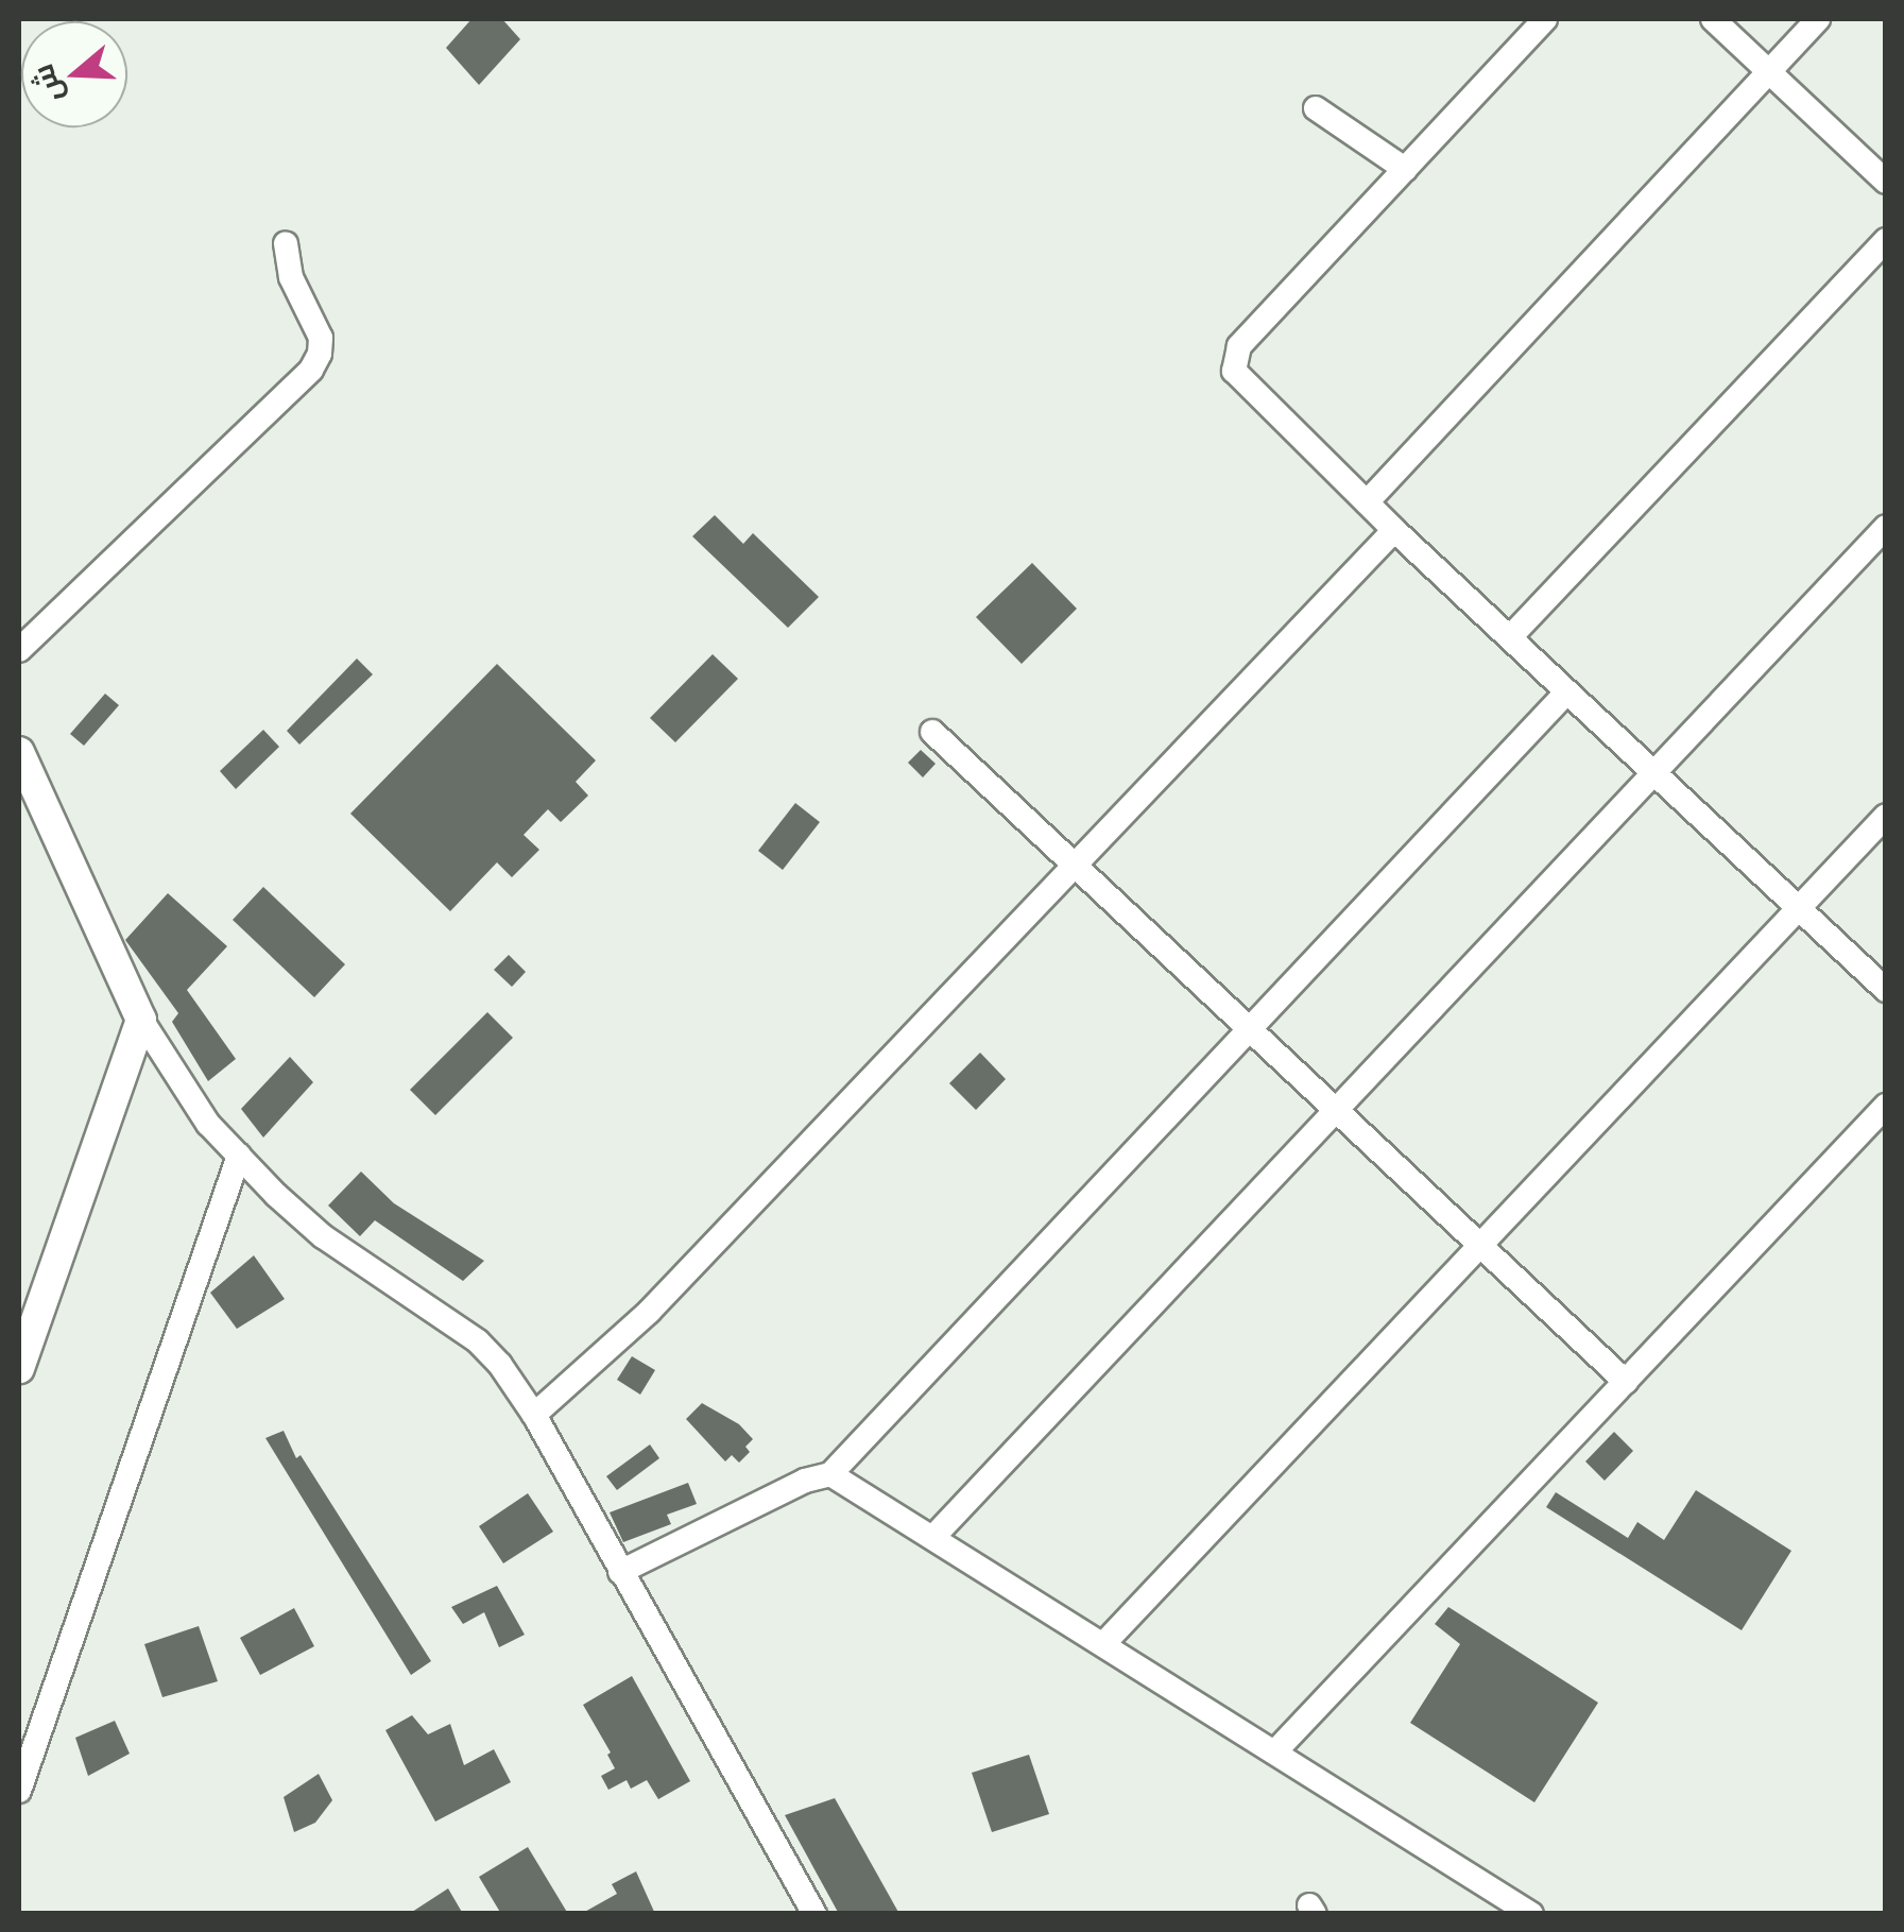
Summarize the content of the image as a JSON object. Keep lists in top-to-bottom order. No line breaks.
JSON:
{"north":"left"}
